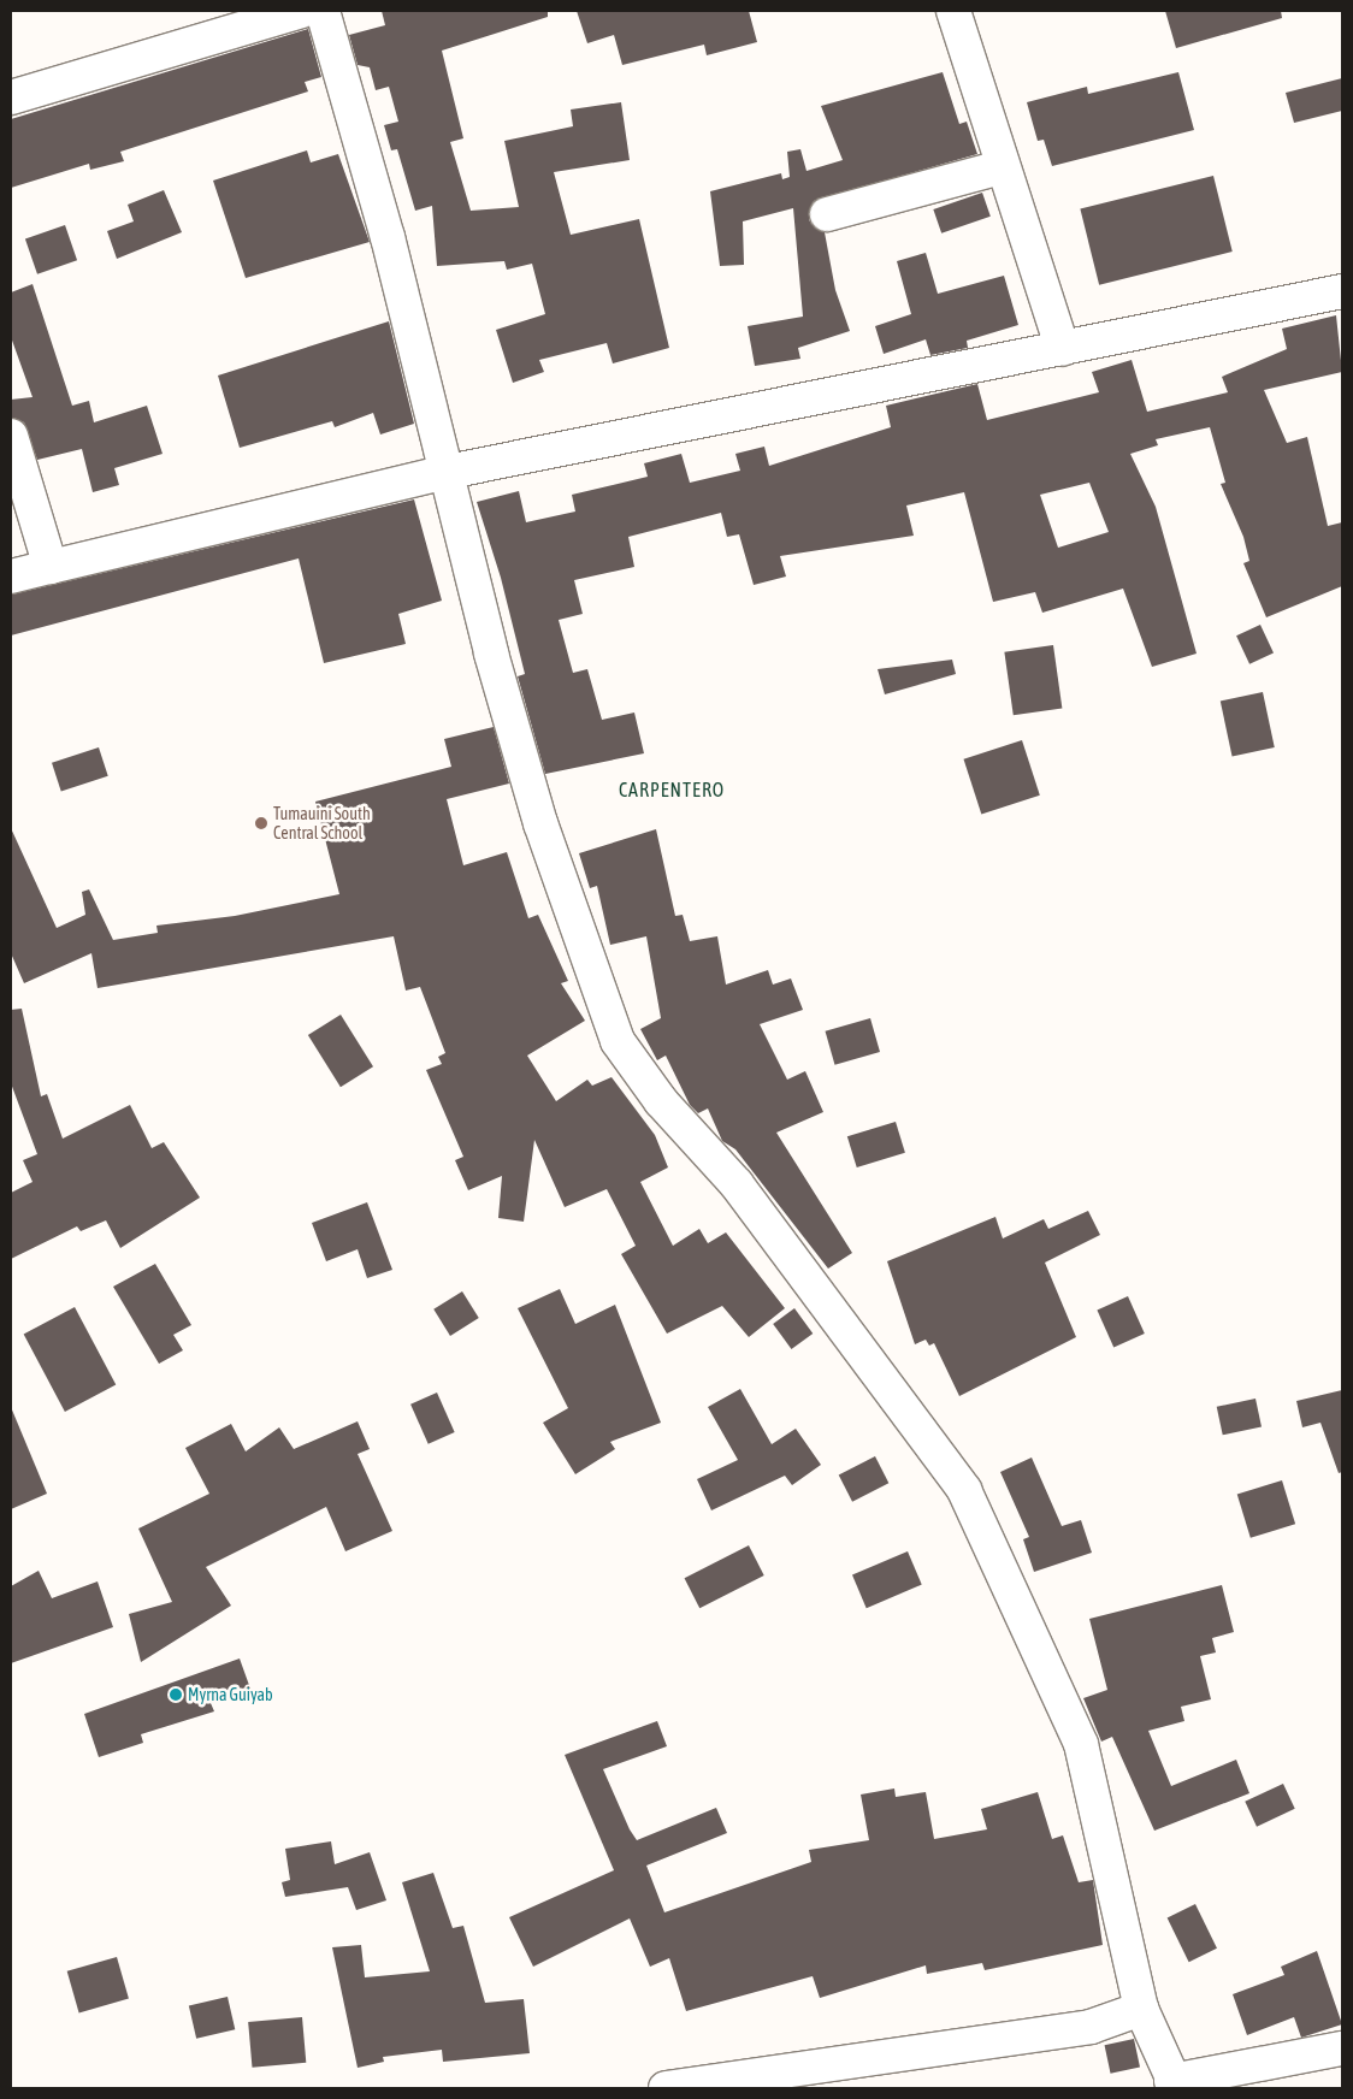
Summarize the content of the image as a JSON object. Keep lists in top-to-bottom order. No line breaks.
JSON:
{"districts":["CARPENTERO"],"places":["Tumauini South Central School","Myrna Guiyab"]}
